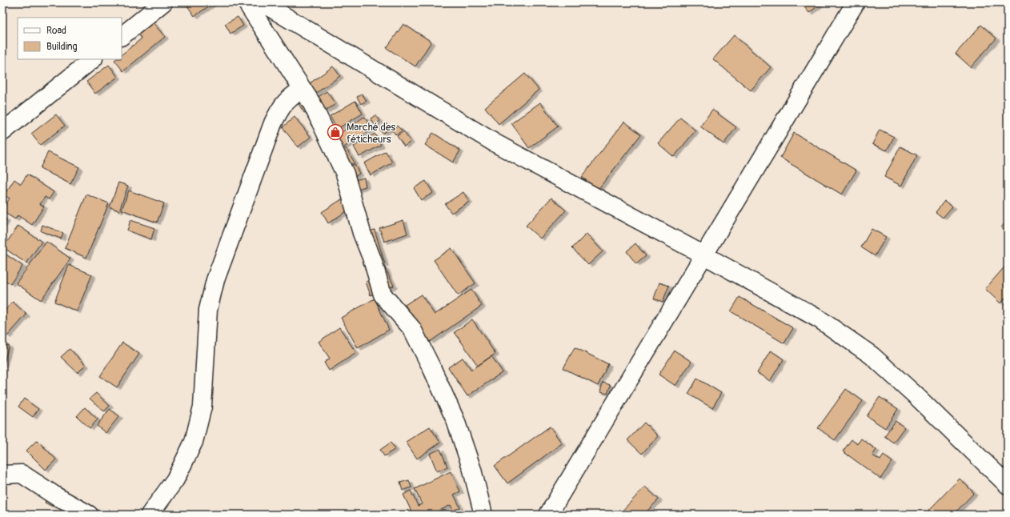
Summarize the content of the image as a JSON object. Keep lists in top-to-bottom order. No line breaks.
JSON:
{"places":{"shop":["Marché des féticheurs"]},"legend":["Road","Building"]}
